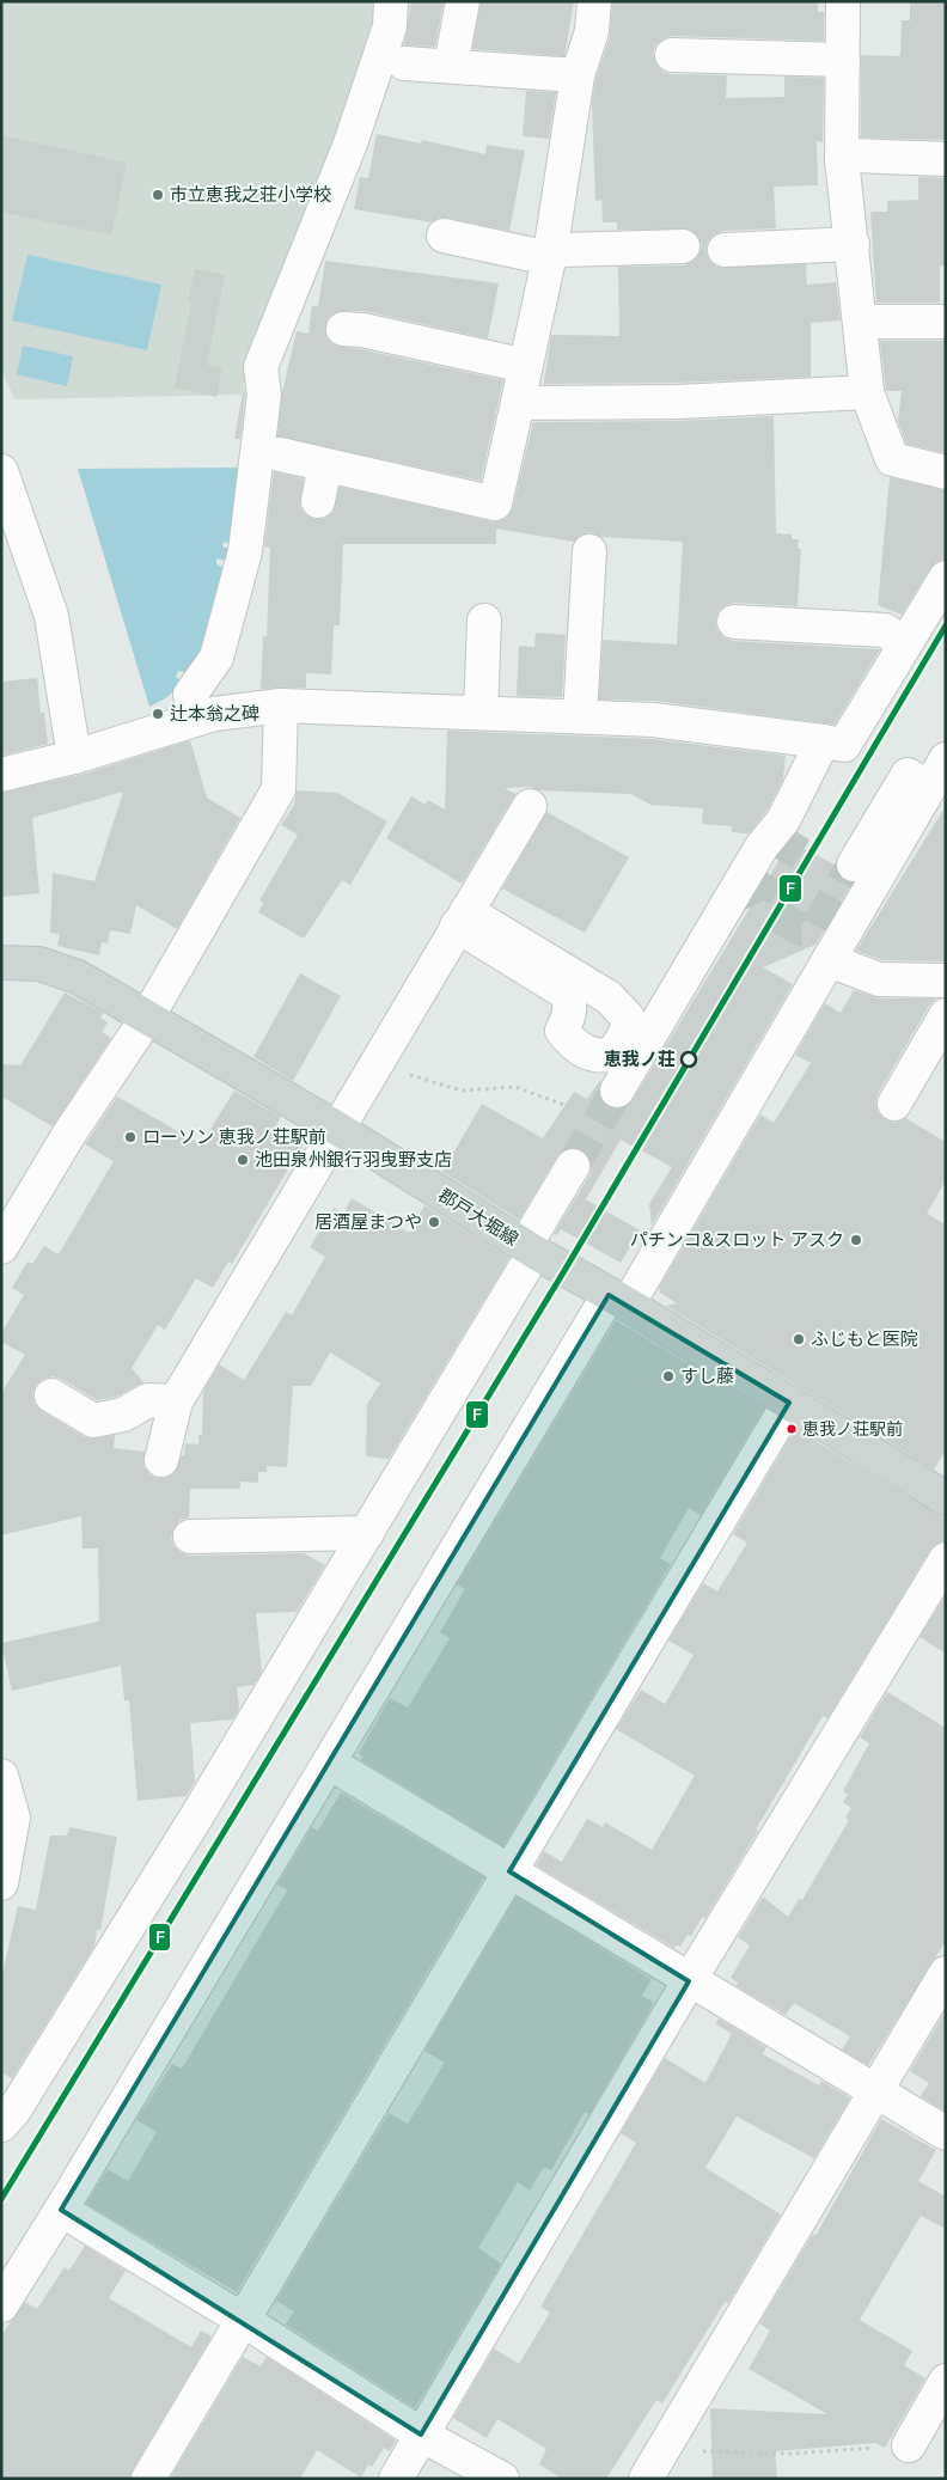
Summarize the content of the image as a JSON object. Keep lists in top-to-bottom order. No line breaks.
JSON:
{"streets":{"main road":["郡戸大堀線"]},"places":["市立恵我之荘小学校","辻本翁之碑","恵我ノ荘","ローソン 恵我ノ荘駅前","池田泉州銀行羽曳野支店","居酒屋まつや","パチンコ&スロット アスク","ふじもと医院","すし藤","恵我ノ荘駅前"],"lines":["transit line F"]}
